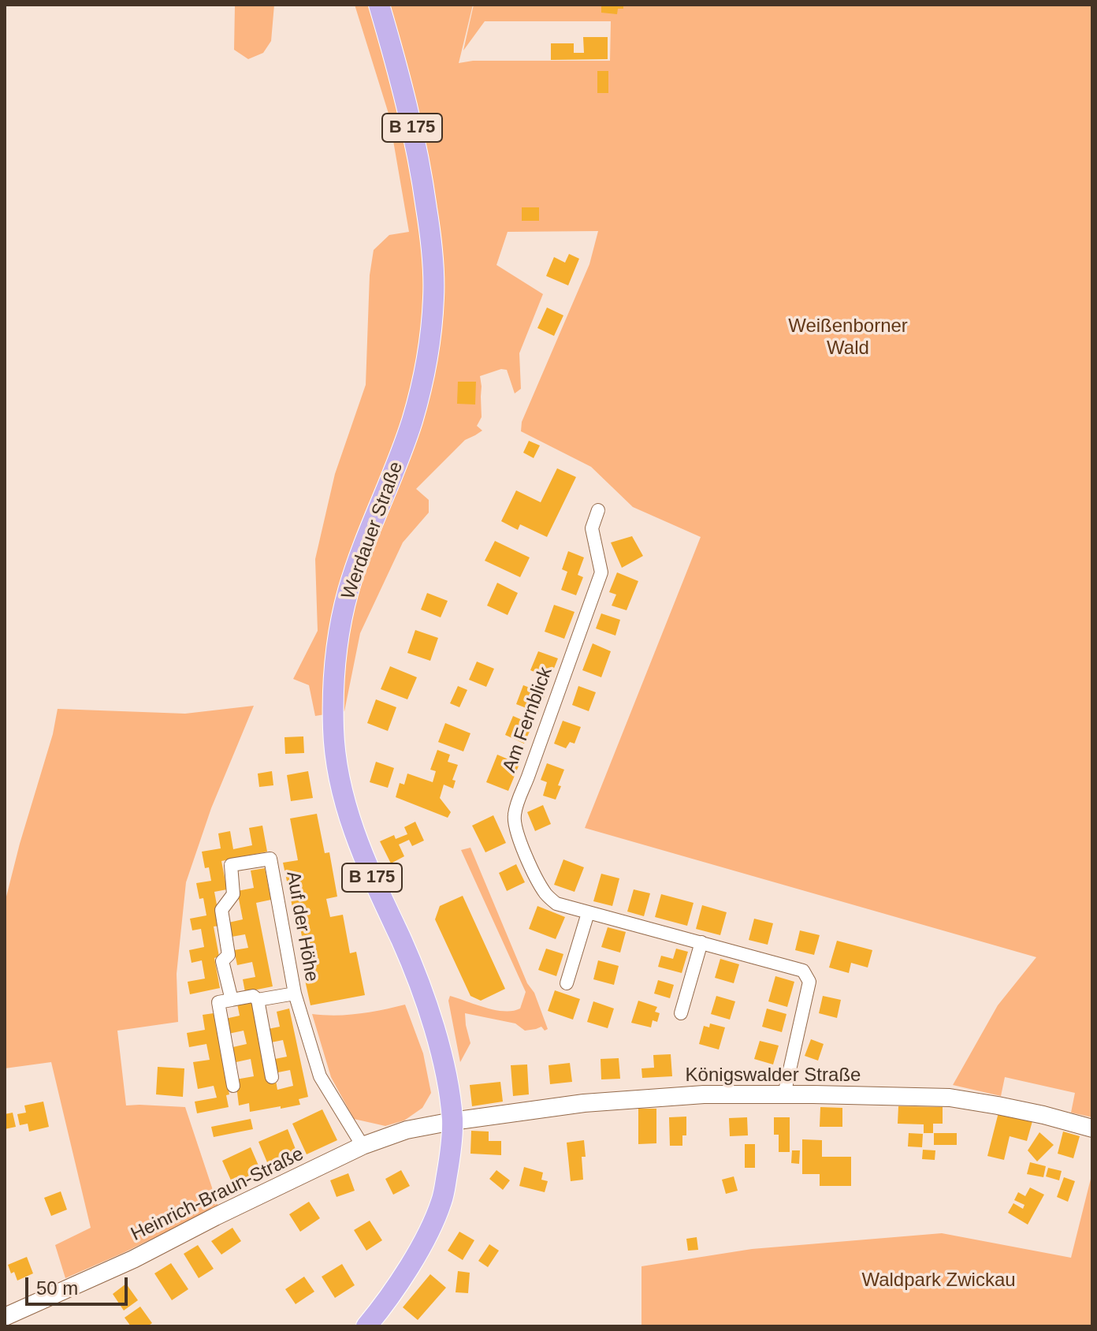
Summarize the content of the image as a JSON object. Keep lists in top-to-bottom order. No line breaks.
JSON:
{"streets":{"main road":["B 175","Werdauer Straße"],"street":["Am Fernblick","Auf der Höhe","Königswalder Straße","Heinrich-Braun-Straße"]},"crossings":[["Werdauer Straße","Königswalder Straße"],["Werdauer Straße","Heinrich-Braun-Straße"],["Am Fernblick","Königswalder Straße"],["Auf der Höhe","Heinrich-Braun-Straße"],["Königswalder Straße","Heinrich-Braun-Straße"]],"parks":["Weißenborner Wald","Waldpark Zwickau"],"scale_bar":"50 m"}
